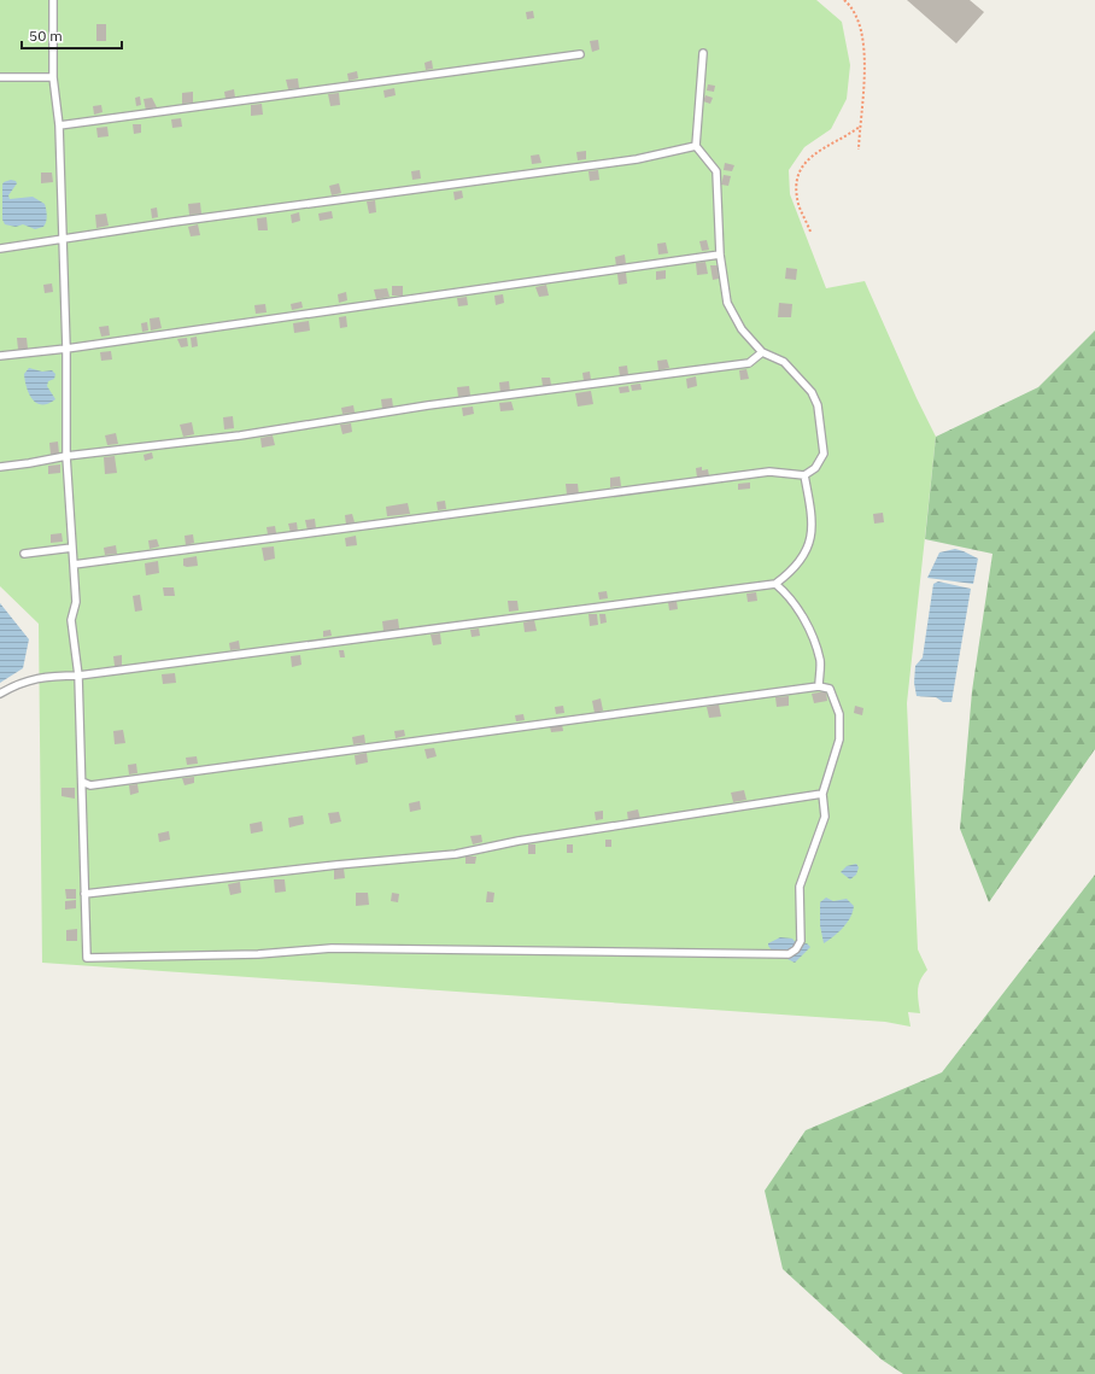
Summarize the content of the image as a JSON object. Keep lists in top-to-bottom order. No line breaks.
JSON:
{"scale_bar":"50 m"}
